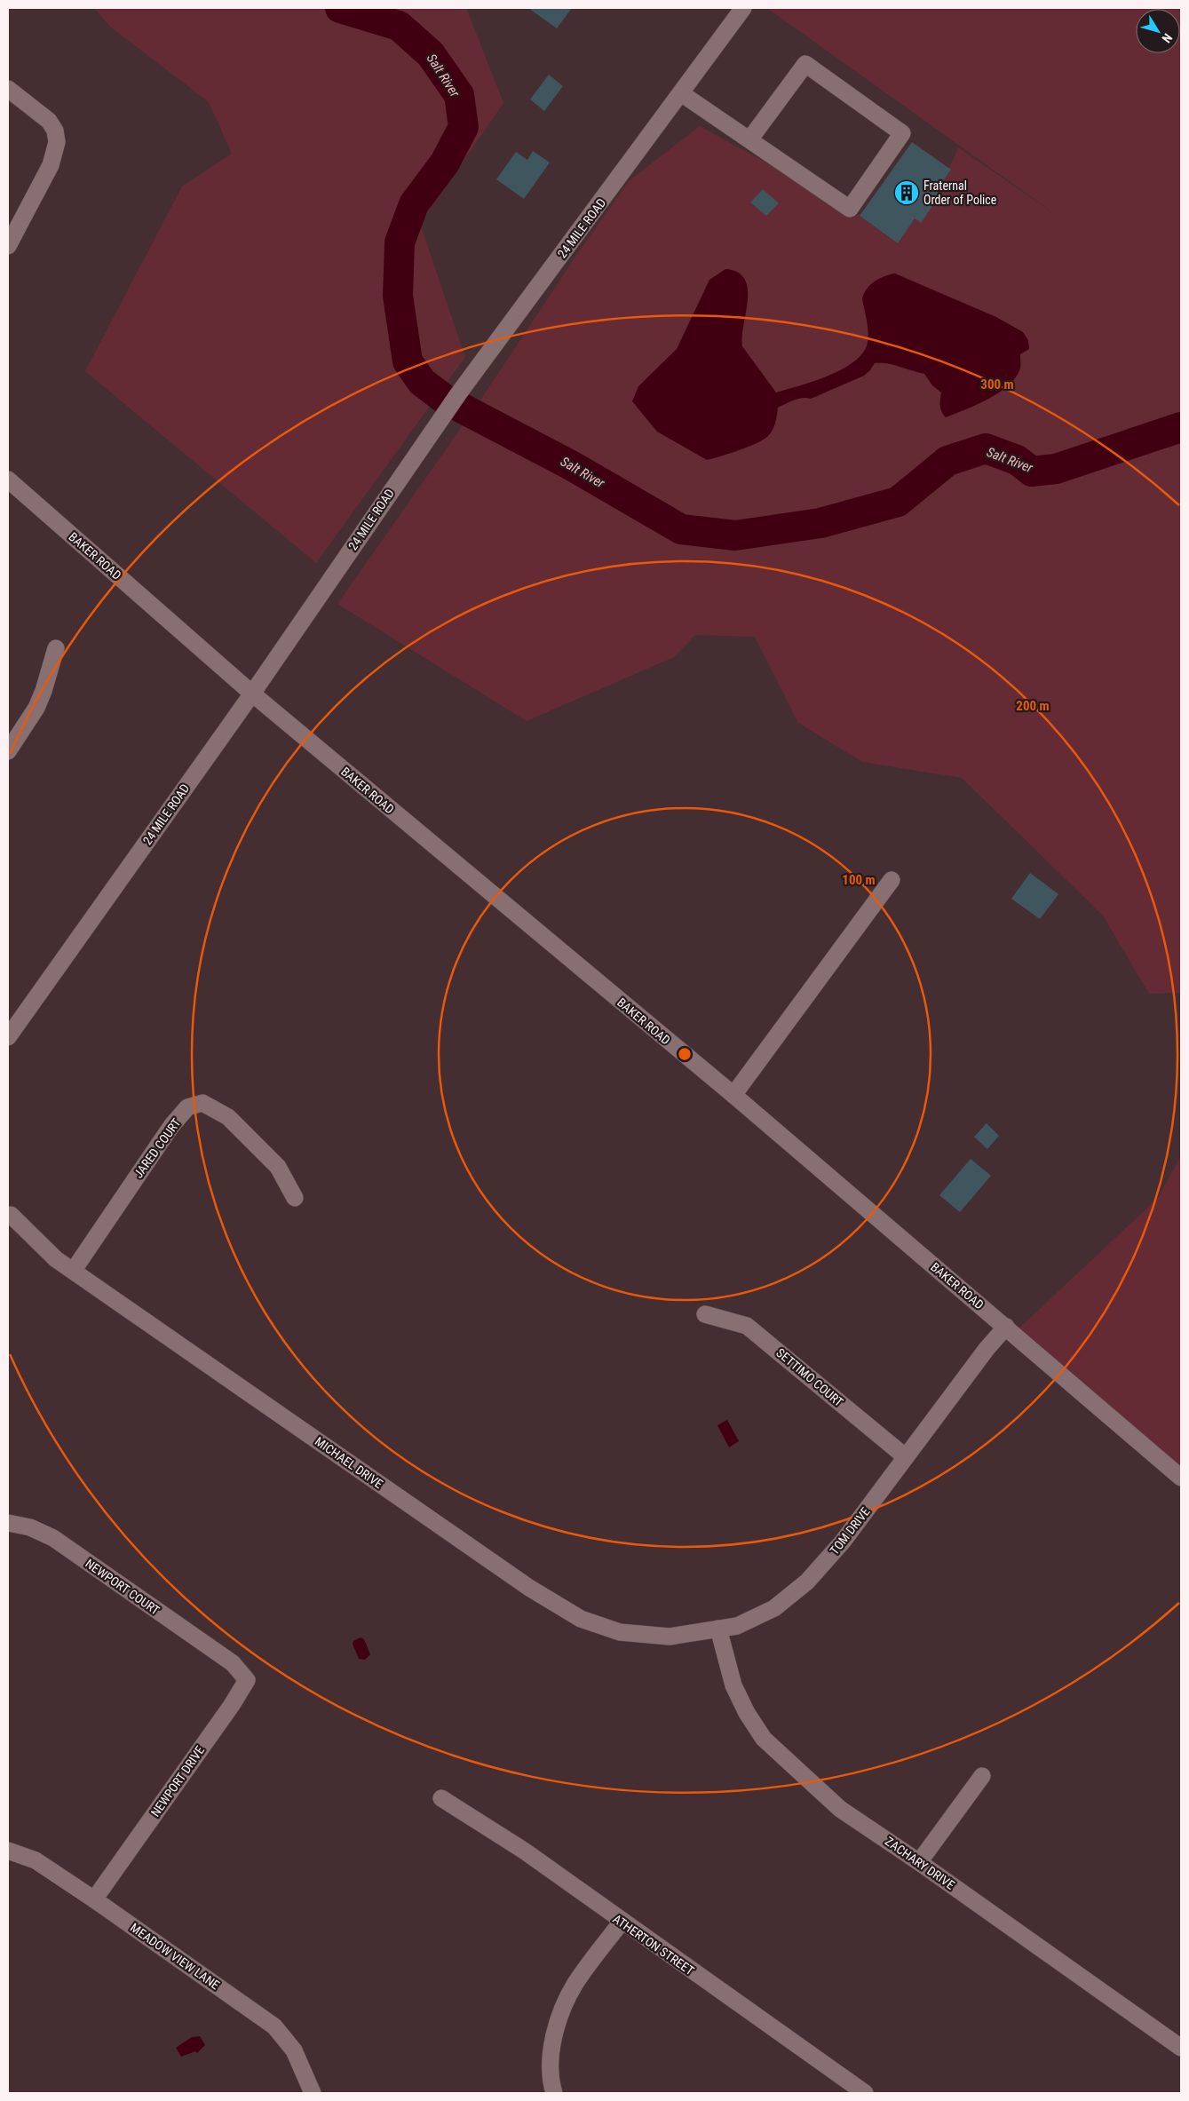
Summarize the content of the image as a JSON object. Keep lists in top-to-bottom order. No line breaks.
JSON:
{"streets":{"street":["24 MILE ROAD","BAKER ROAD","JARED COURT","SETTIMO COURT","MICHAEL DRIVE","TOM DRIVE","NEWPORT COURT","NEWPORT DRIVE","ZACHARY DRIVE","ATHERTON STREET","MEADOW VIEW LANE"]},"crossings":[["24 MILE ROAD","BAKER ROAD"],["BAKER ROAD","TOM DRIVE"],["JARED COURT","MICHAEL DRIVE"],["SETTIMO COURT","TOM DRIVE"],["MICHAEL DRIVE","TOM DRIVE"],["MICHAEL DRIVE","ZACHARY DRIVE"],["TOM DRIVE","ZACHARY DRIVE"],["NEWPORT COURT","NEWPORT DRIVE"],["NEWPORT DRIVE","MEADOW VIEW LANE"]],"water":["Salt River"],"places":{"building":["Fraternal Order of Police"]},"north":"bottom right","rings":["300 m","200 m","100 m"]}
